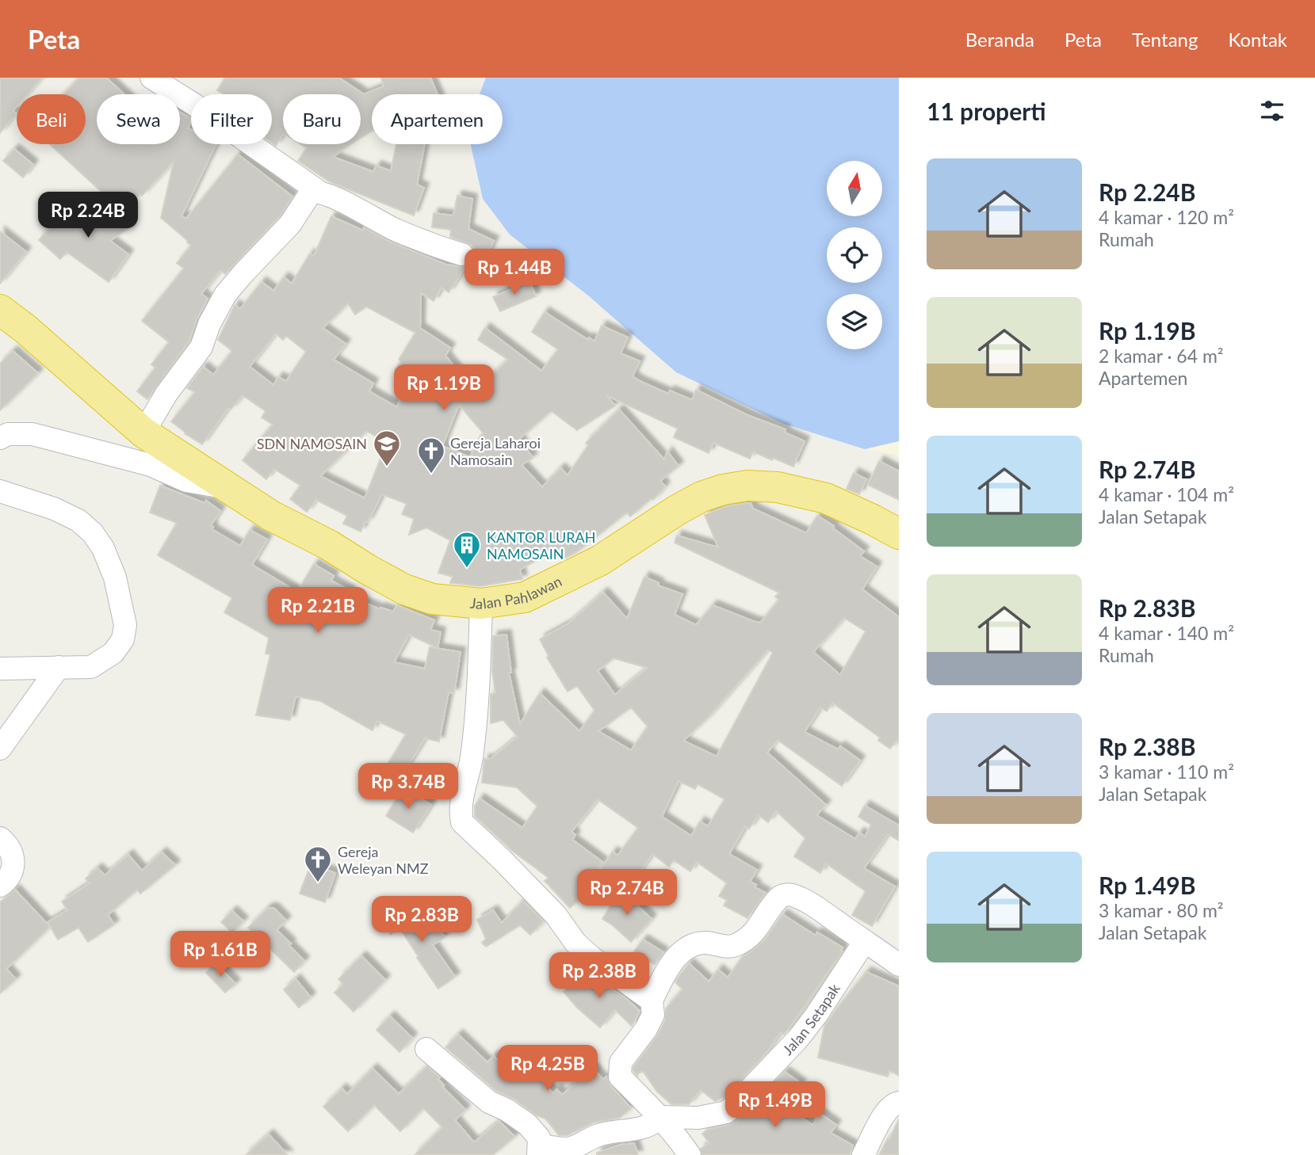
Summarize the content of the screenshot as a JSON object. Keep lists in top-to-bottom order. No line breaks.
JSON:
{"streets":{"highway":["Jalan Pahlawan"],"street":["Jalan Setapak"]},"places":{"school or university":["SDN NAMOSAIN"],"church":["Gereja Laharoi Namosain","Gereja Weleyan NMZ"],"building":["KANTOR LURAH NAMOSAIN"]},"north":"top","page":{"header":"Peta","nav":["Beranda","Peta","Tentang","Kontak"],"heading":"11 properti","chip":["Beli","Sewa","Filter","Baru","Apartemen"],"list":[{"name":"Rp 2.24B","note":"4 kamar · 120 m² · Rumah"},{"name":"Rp 1.19B","note":"2 kamar · 64 m² · Apartemen"},{"name":"Rp 2.74B","note":"4 kamar · 104 m² · Jalan Setapak"},{"name":"Rp 2.83B","note":"4 kamar · 140 m² · Rumah"},{"name":"Rp 2.38B","note":"3 kamar · 110 m² · Jalan Setapak"},{"name":"Rp 1.49B","note":"3 kamar · 80 m² · Jalan Setapak"}],"price":["Rp 2.24B","Rp 1.44B","Rp 1.19B","Rp 2.21B","Rp 3.74B","Rp 2.74B","Rp 2.83B","Rp 1.61B","Rp 2.38B","Rp 4.25B","Rp 1.49B"]}}
